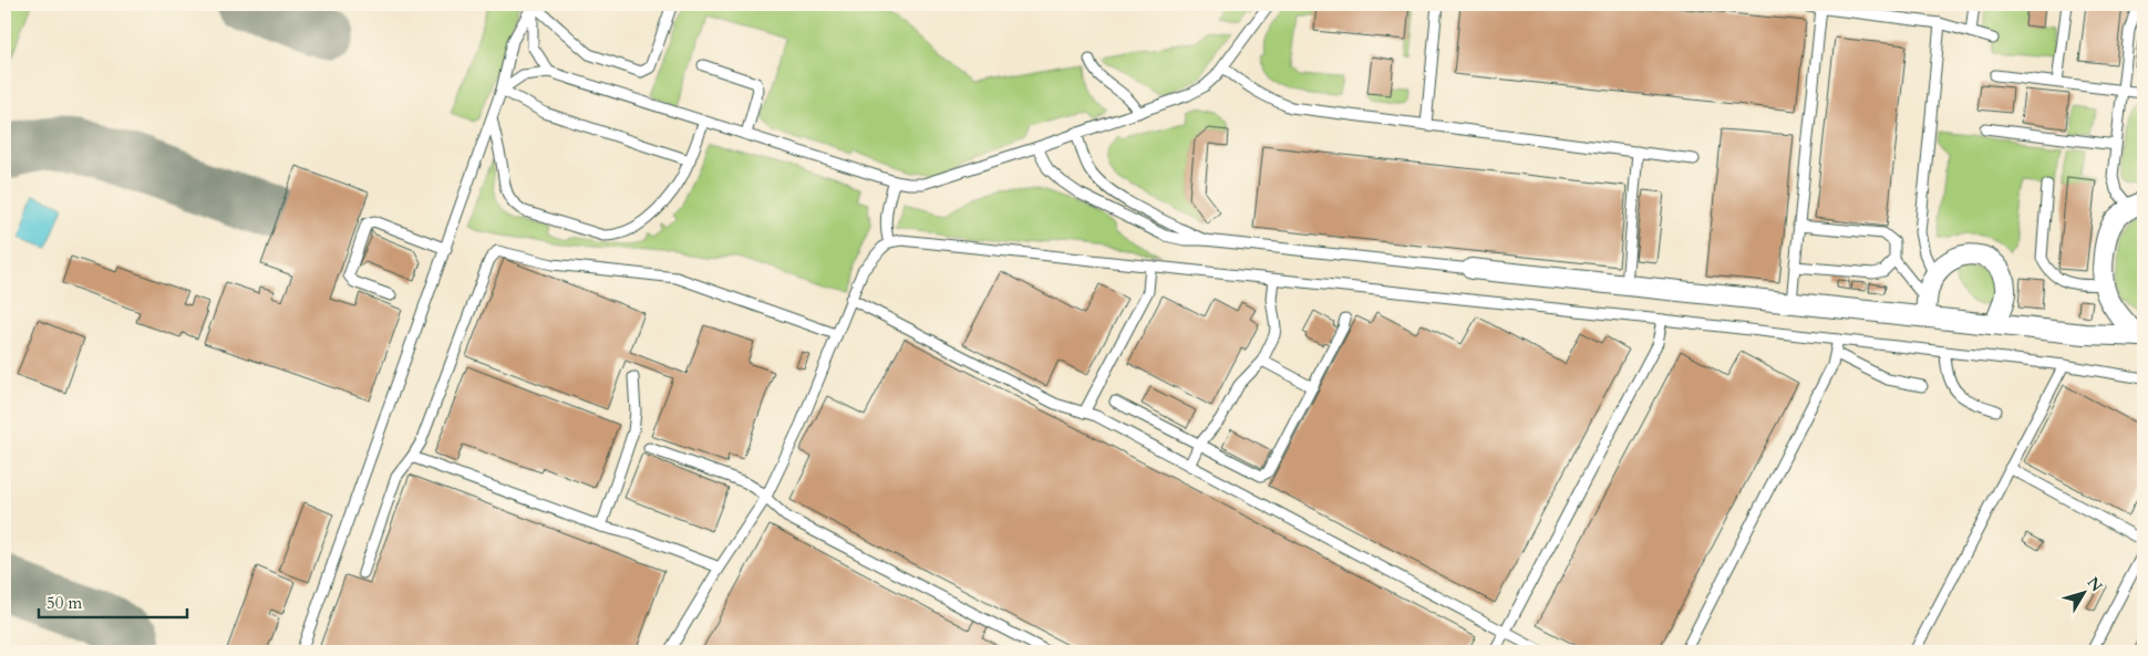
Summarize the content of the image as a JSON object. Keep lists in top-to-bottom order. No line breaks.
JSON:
{"scale_bar":"50 m","north":"top right"}
